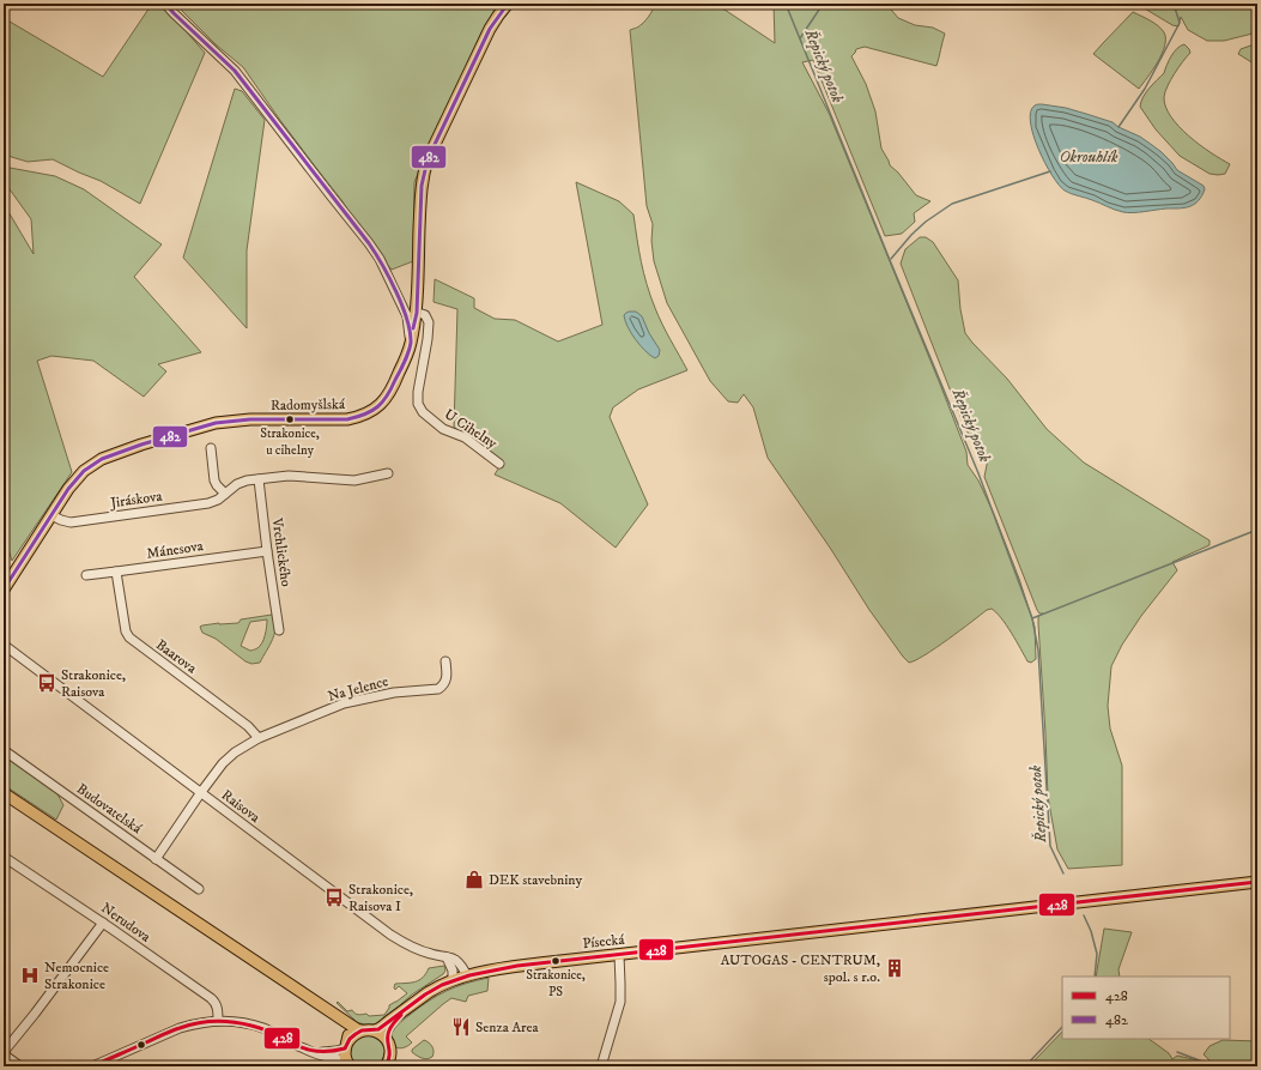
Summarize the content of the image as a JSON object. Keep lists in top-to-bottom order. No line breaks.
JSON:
{"streets":{"main road":["Radomyšlská","Písecká"],"street":["U Cihelny","Jiráskova","Mánesova","Vrchlického","Baarova","Na Jelence","Raisova","Budovatelská","Nerudova"]},"crossings":[["Radomyšlská","U Cihelny"],["Radomyšlská","Jiráskova"],["Jiráskova","Vrchlického"],["Mánesova","Vrchlického"],["Mánesova","Baarova"],["Baarova","Na Jelence"],["Na Jelence","Raisova"],["Na Jelence","Budovatelská"],["Raisova","Písecká"]],"water":["Řepický potok","Okrouhlík"],"places":{"other":["Strakonice, u cihelny","Strakonice, PS"],"bus stop":["Strakonice, Raisova","Strakonice, Raisova I"],"shop":["DEK stavebniny"],"building":["AUTOGAS - CENTRUM, spol. s r.o."],"hospital":["Nemocnice Strakonice"],"restaurant":["Senza Area"]},"lines":["transit line 482","transit line 428"],"legend":["428","482"]}
